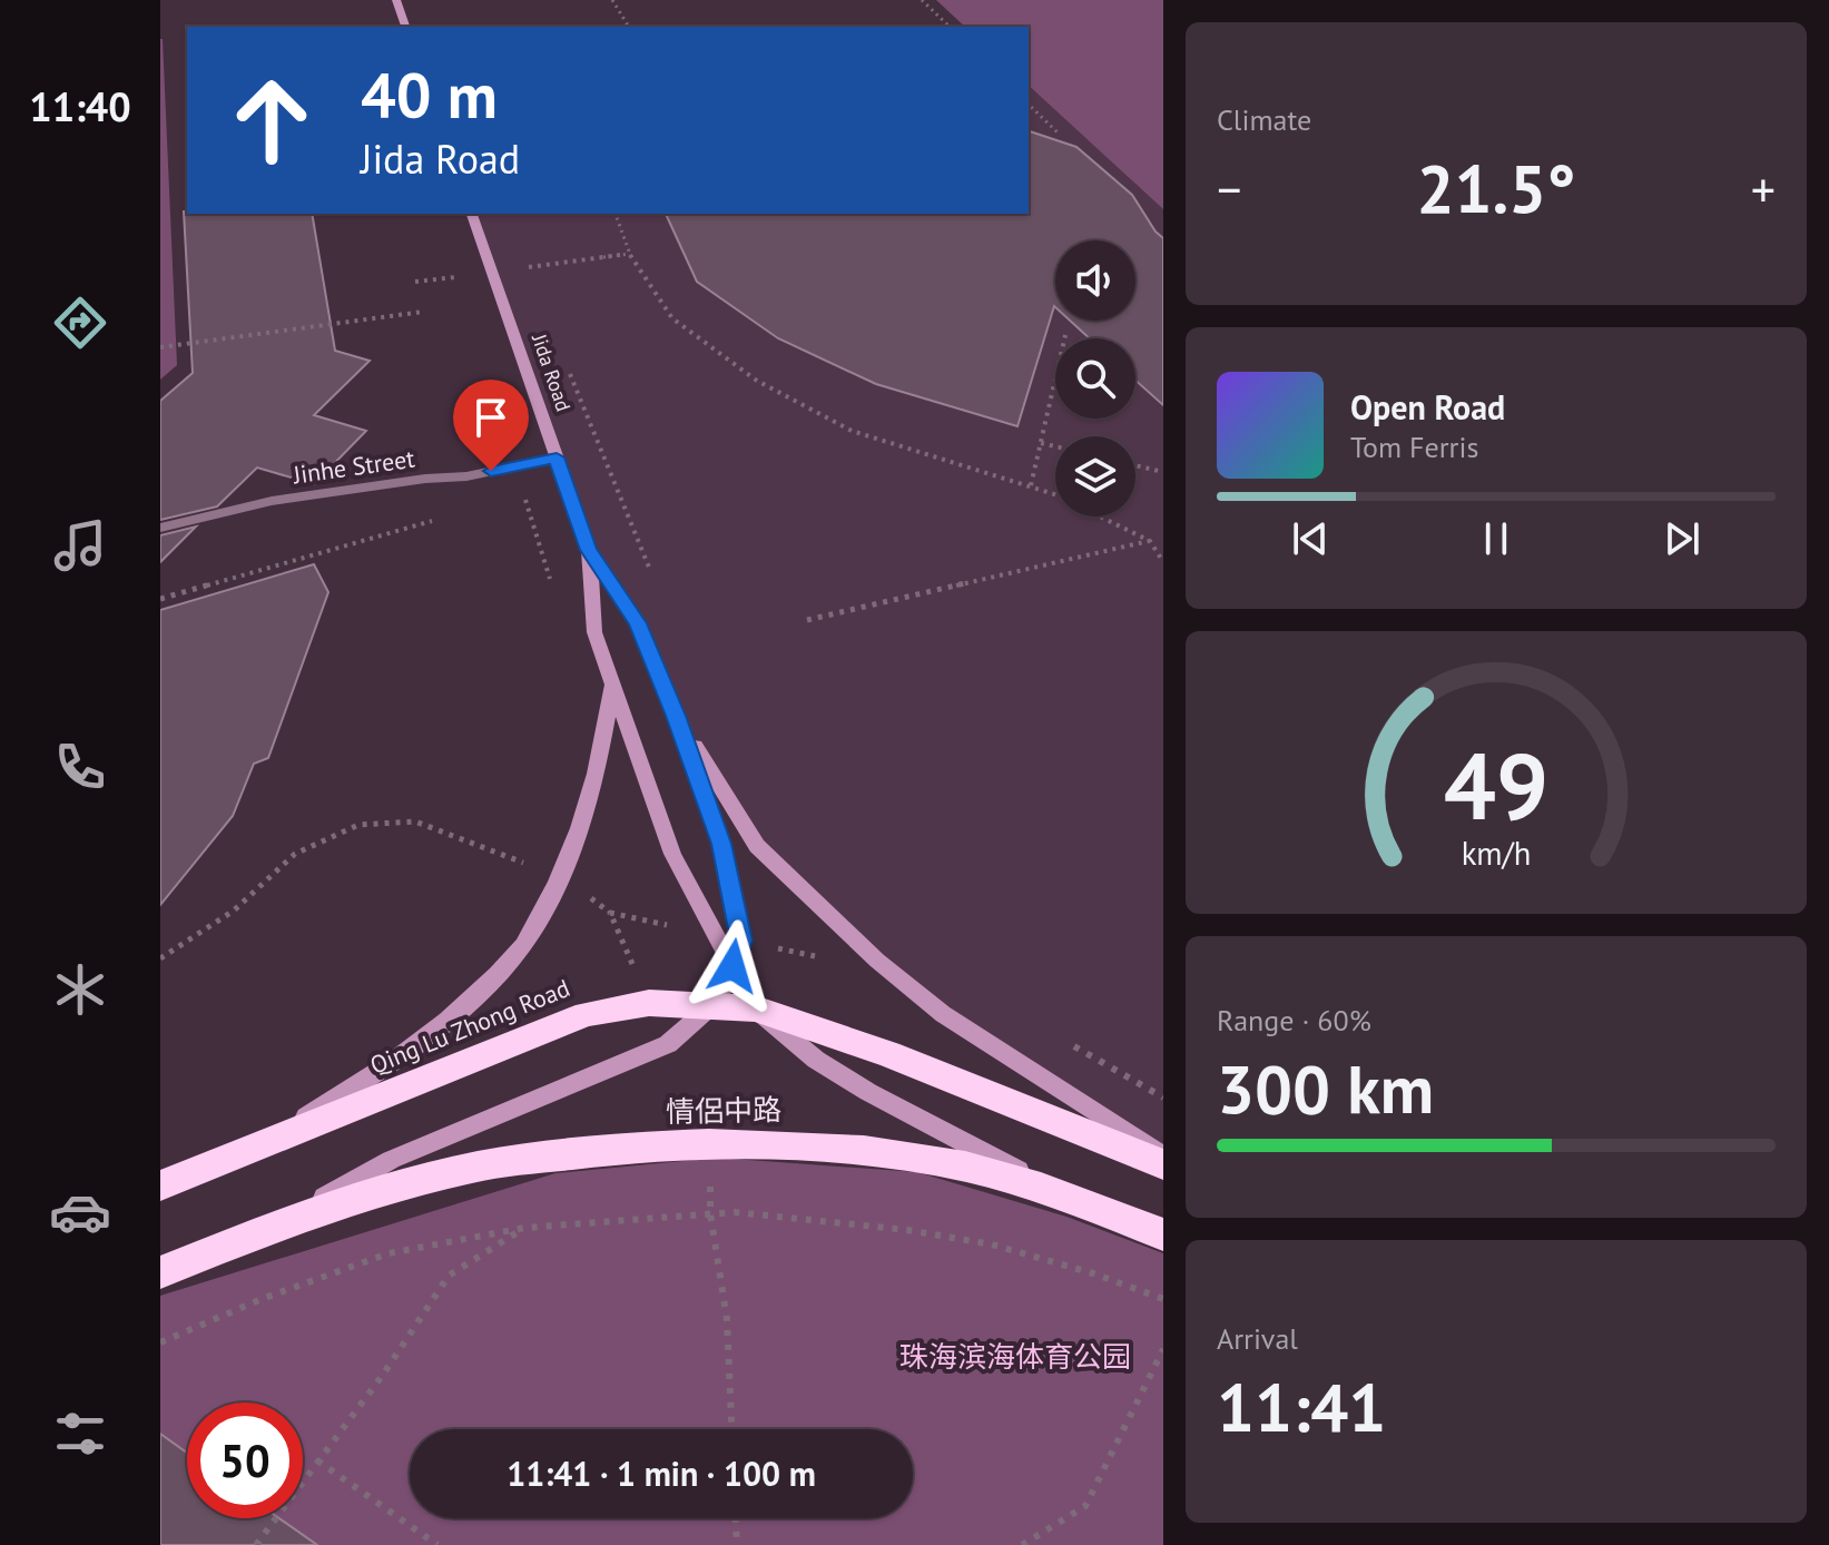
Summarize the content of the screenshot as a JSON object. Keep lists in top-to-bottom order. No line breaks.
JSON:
{"streets":{"highway":["Qing Lu Zhong Road","情侶中路"],"main road":["Jida Road"],"street":["Jinhe Street"]},"crossings":[["Jida Road","Jinhe Street"],["Jida Road","Qing Lu Zhong Road"]],"parks":["珠海滨海体育公园"],"page":{"tabs":"11:40","tile":["Climate",["Range · 60%","300 km"],["Arrival","11:41"]],"turn":["40 m","Jida Road"],"heat":["−","21.5°","+"],"song":["Open Road","Tom Ferris"],"limit":"50","trip":"11:41 · 1 min · 100 m","gauge":["49","km/h"]}}
